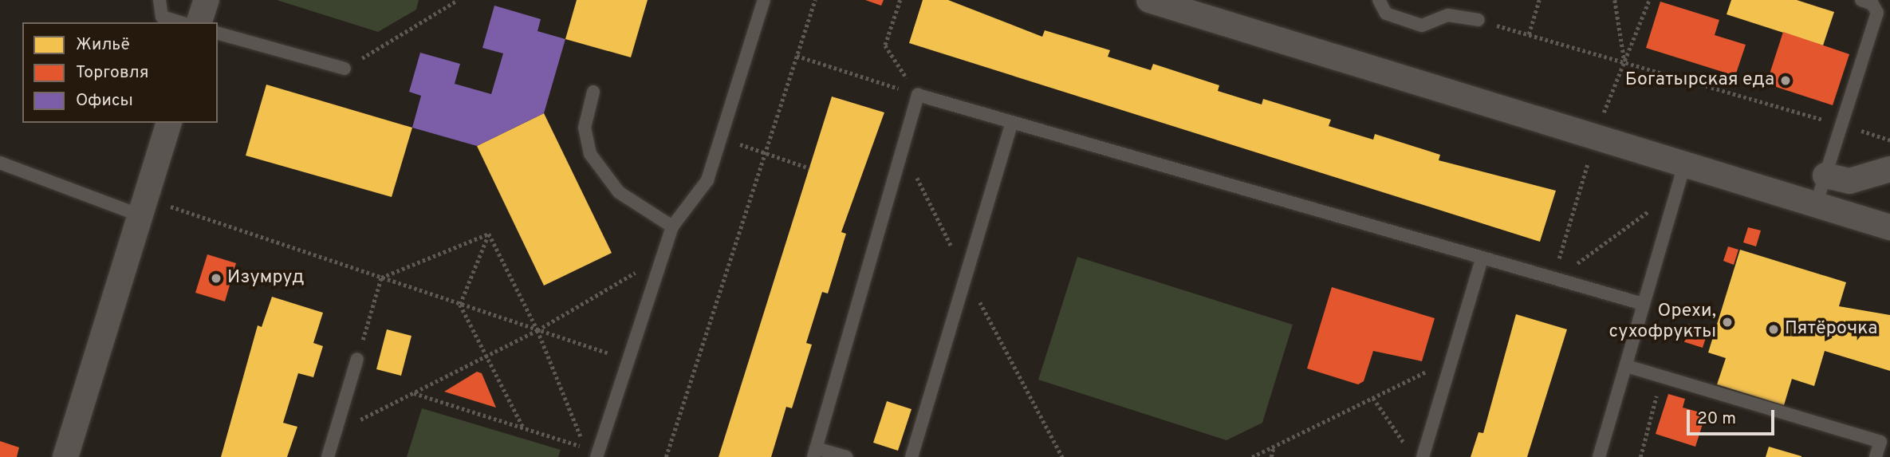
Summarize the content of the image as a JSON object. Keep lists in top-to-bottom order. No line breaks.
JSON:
{"places":["Богатырская еда","Изумруд","Орехи, сухофрукты","Пятёрочка"],"legend":["Жильё","Торговля","Офисы"],"scale_bar":"20 m"}
